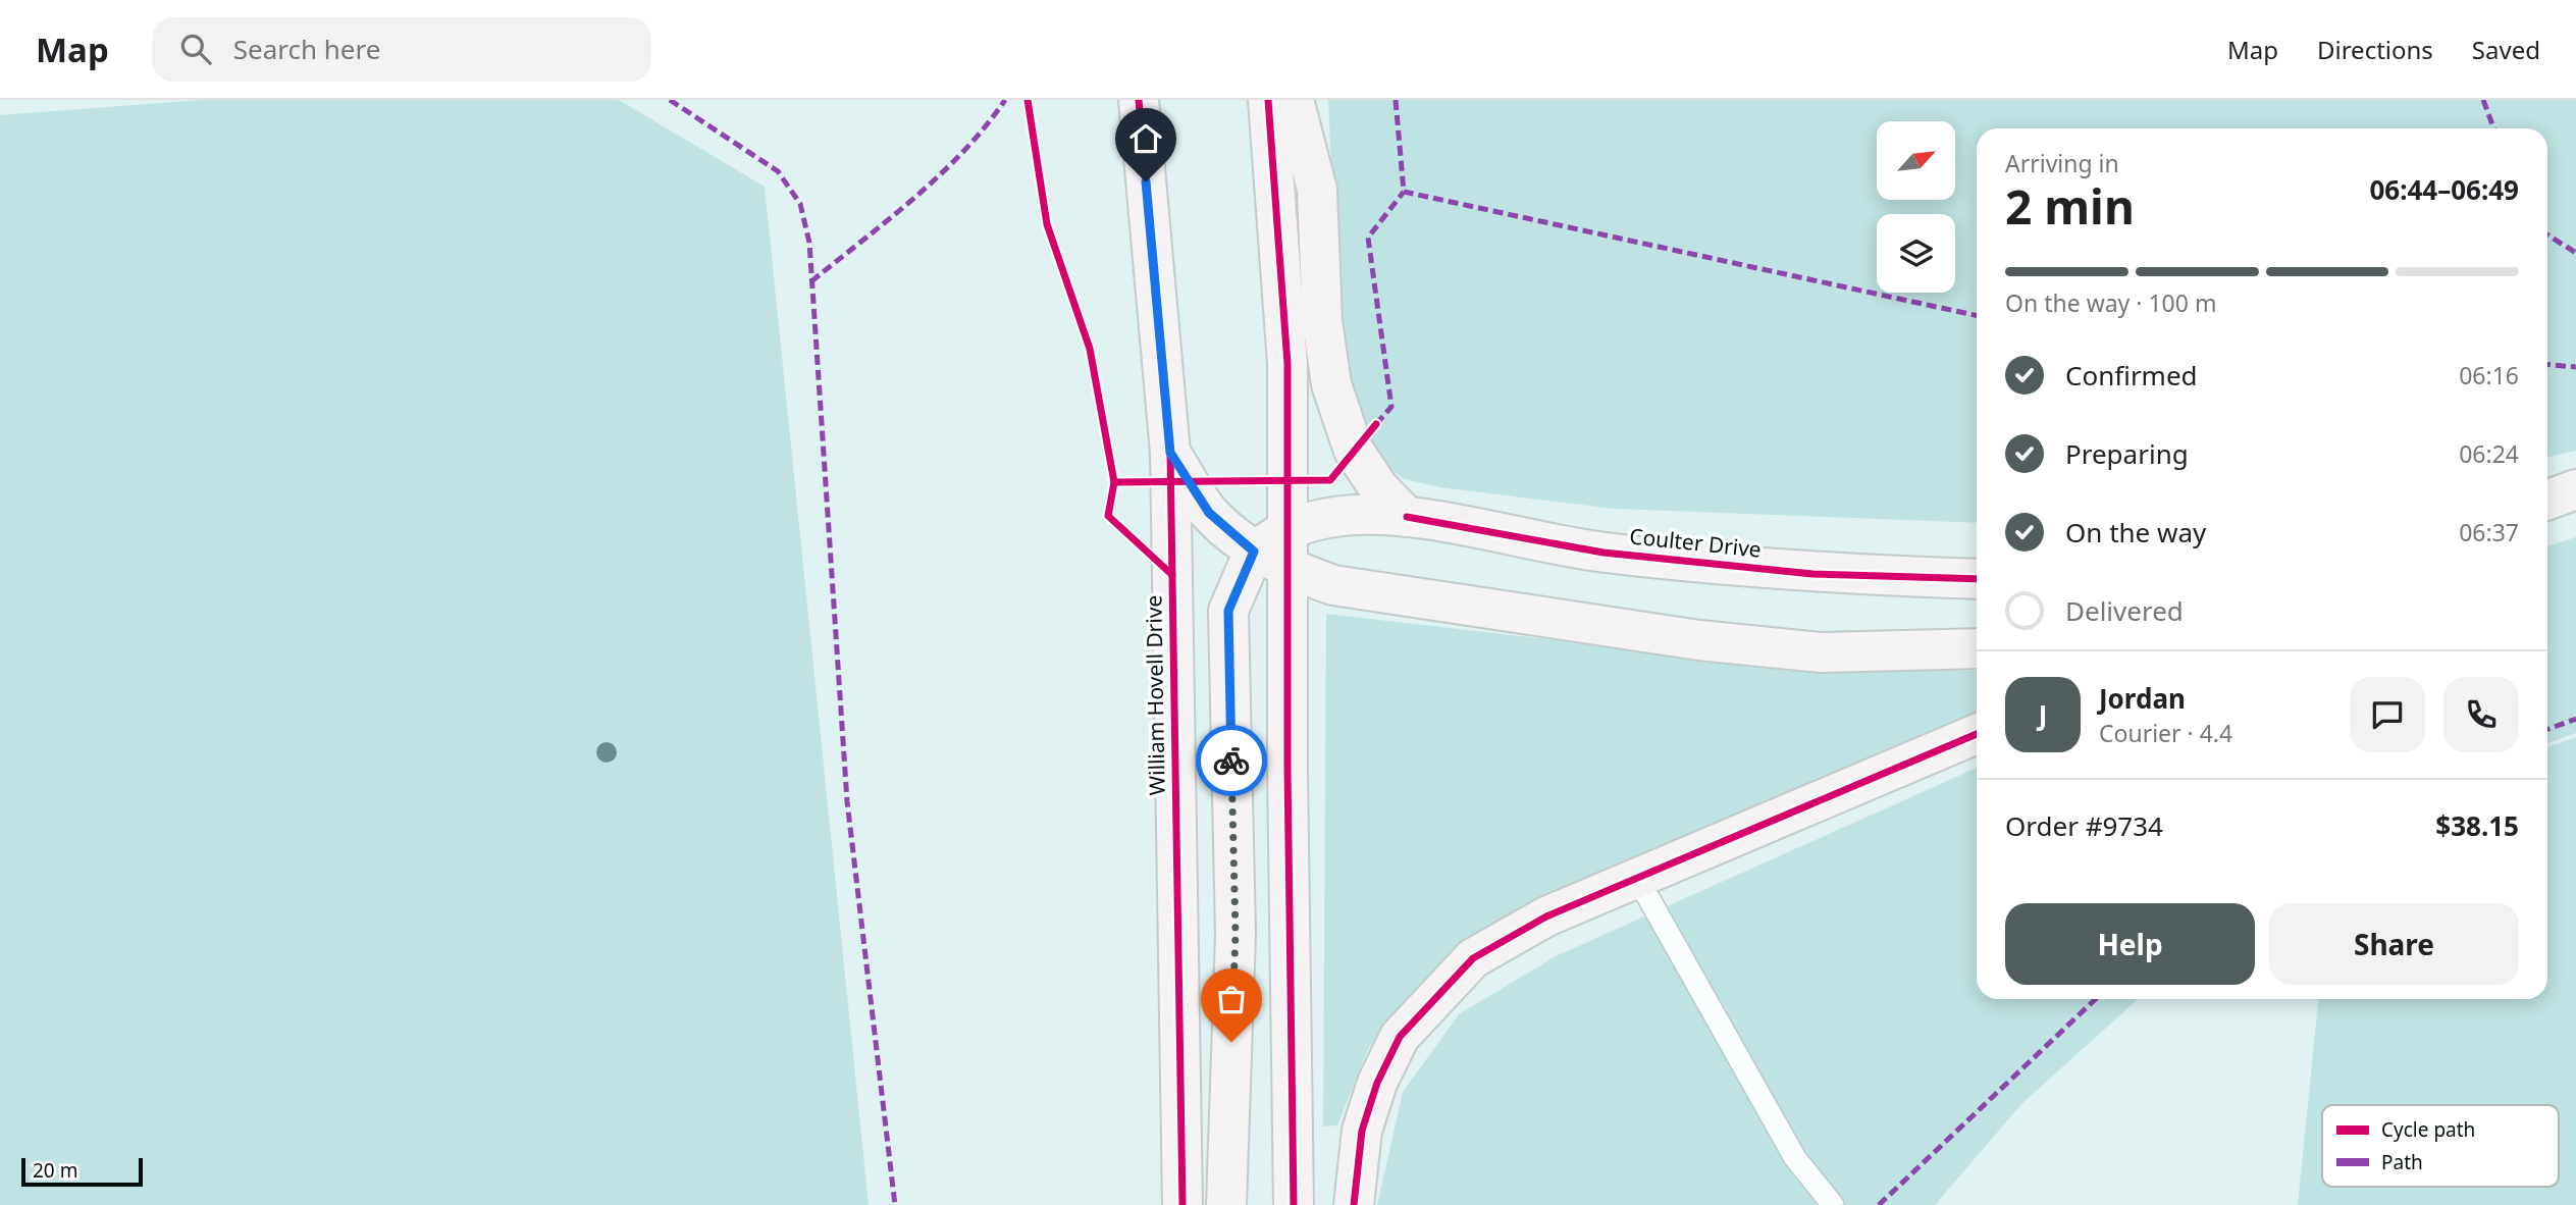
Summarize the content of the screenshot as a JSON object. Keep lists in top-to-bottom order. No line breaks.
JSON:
{"streets":{"main road":["Coulter Drive","William Hovell Drive"]},"legend":["Cycle path","Path"],"scale_bar":"20 m","north":"top right","page":{"header":"Map","search":"Search here","nav":["Map","Directions","Saved"],"heading":["2 min","Arriving in","06:44–06:49"],"panel":["Jordan","Courier · 4.4","Order #9734","$38.15"],"bar":"On the way · 100 m","list":[["Confirmed","06:16"],["Preparing","06:24"],["On the way","06:37"],"Delivered"],"round":"J","buttons":["Help","Share"],"scale":"20 m"}}
